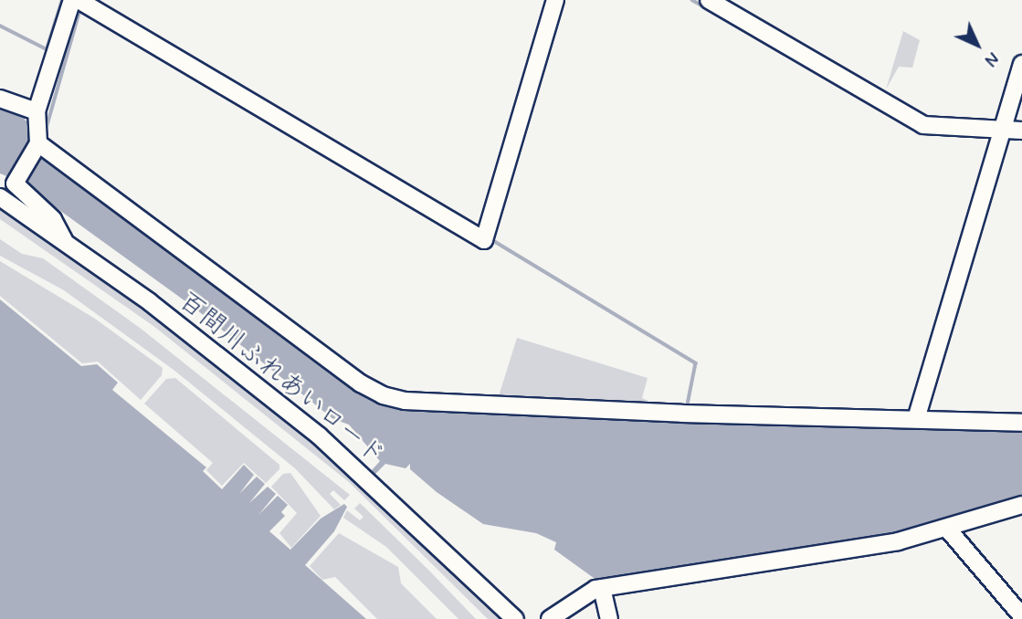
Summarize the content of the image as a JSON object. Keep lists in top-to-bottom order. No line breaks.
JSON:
{"streets":{"street":["百間川ふれあいロード"]},"north":"bottom right"}
